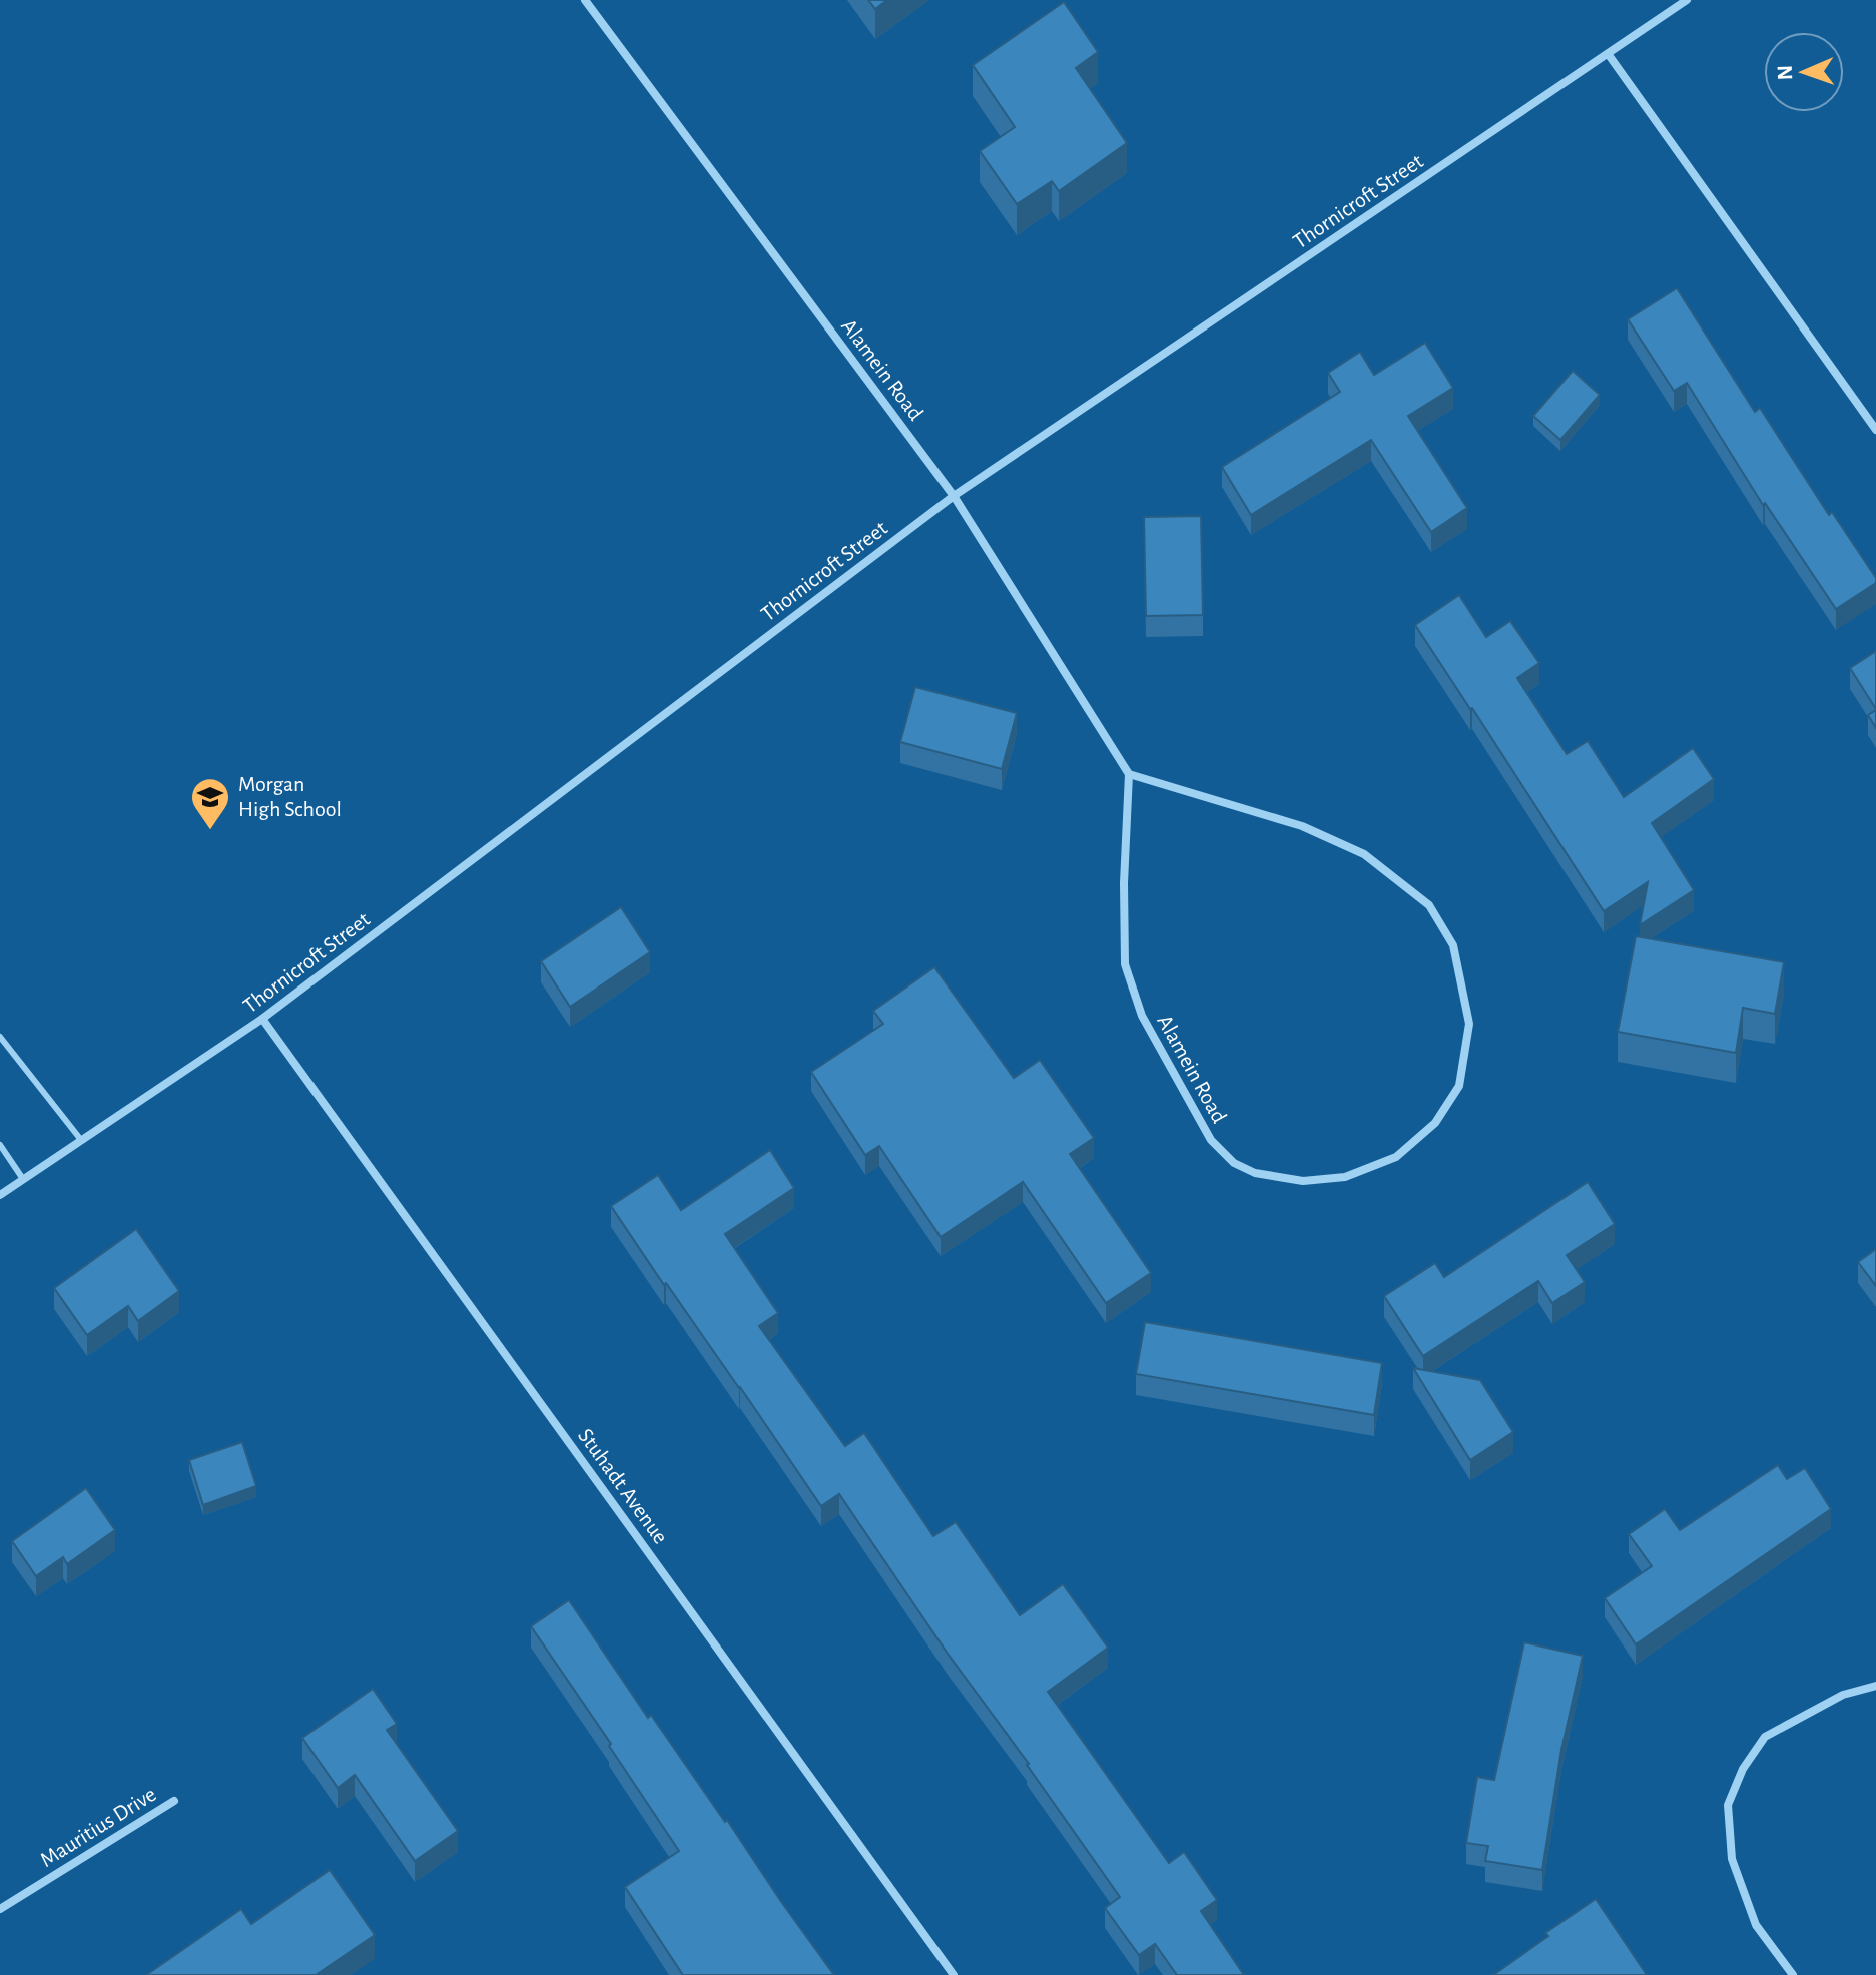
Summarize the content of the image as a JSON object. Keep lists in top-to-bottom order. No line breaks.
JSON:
{"streets":{"street":["Thornicroft Street","Alamein Road","Stuhadt Avenue","Mauritius Drive"]},"crossings":[["Thornicroft Street","Alamein Road"],["Thornicroft Street","Stuhadt Avenue"]],"places":{"school or university":["Morgan High School"]},"north":"left"}
